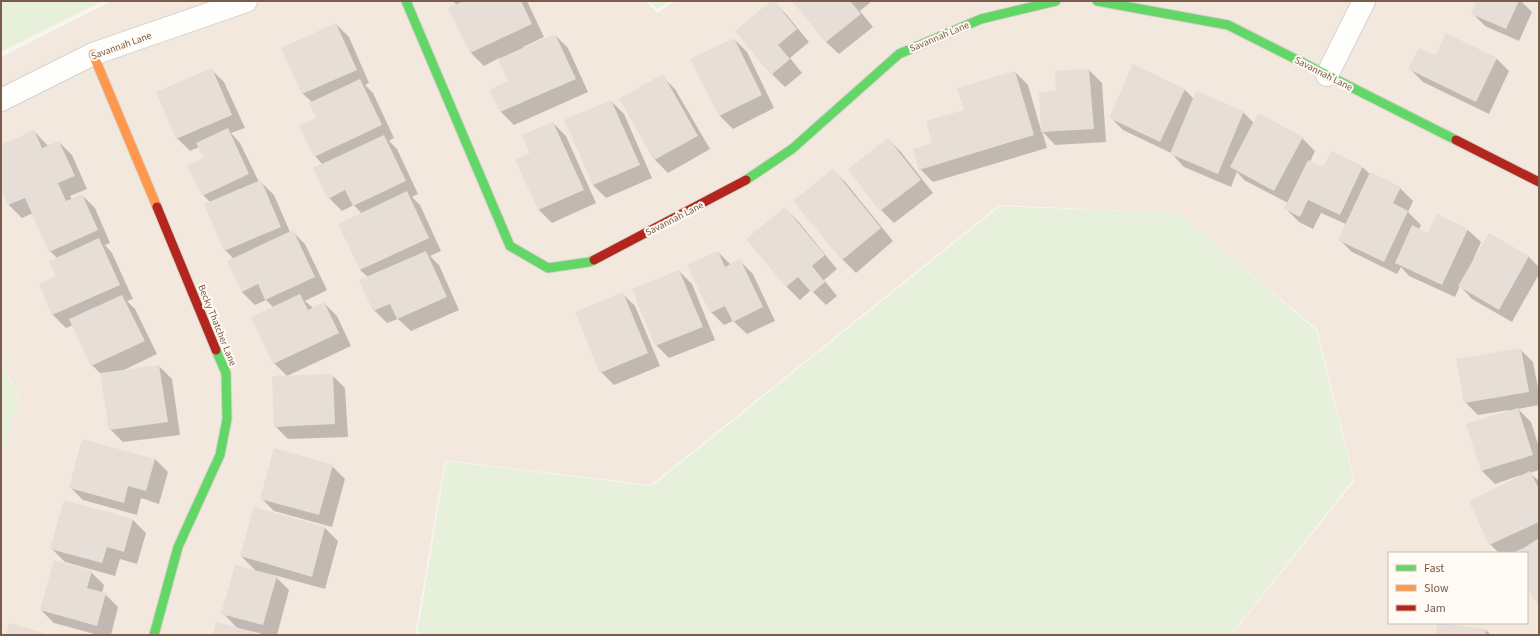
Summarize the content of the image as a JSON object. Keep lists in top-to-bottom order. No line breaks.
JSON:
{"streets":{"street":["Savannah Lane","Becky Thatcher Lane"]},"crossings":[["Savannah Lane","Becky Thatcher Lane"]],"legend":["Fast","Slow","Jam"]}
